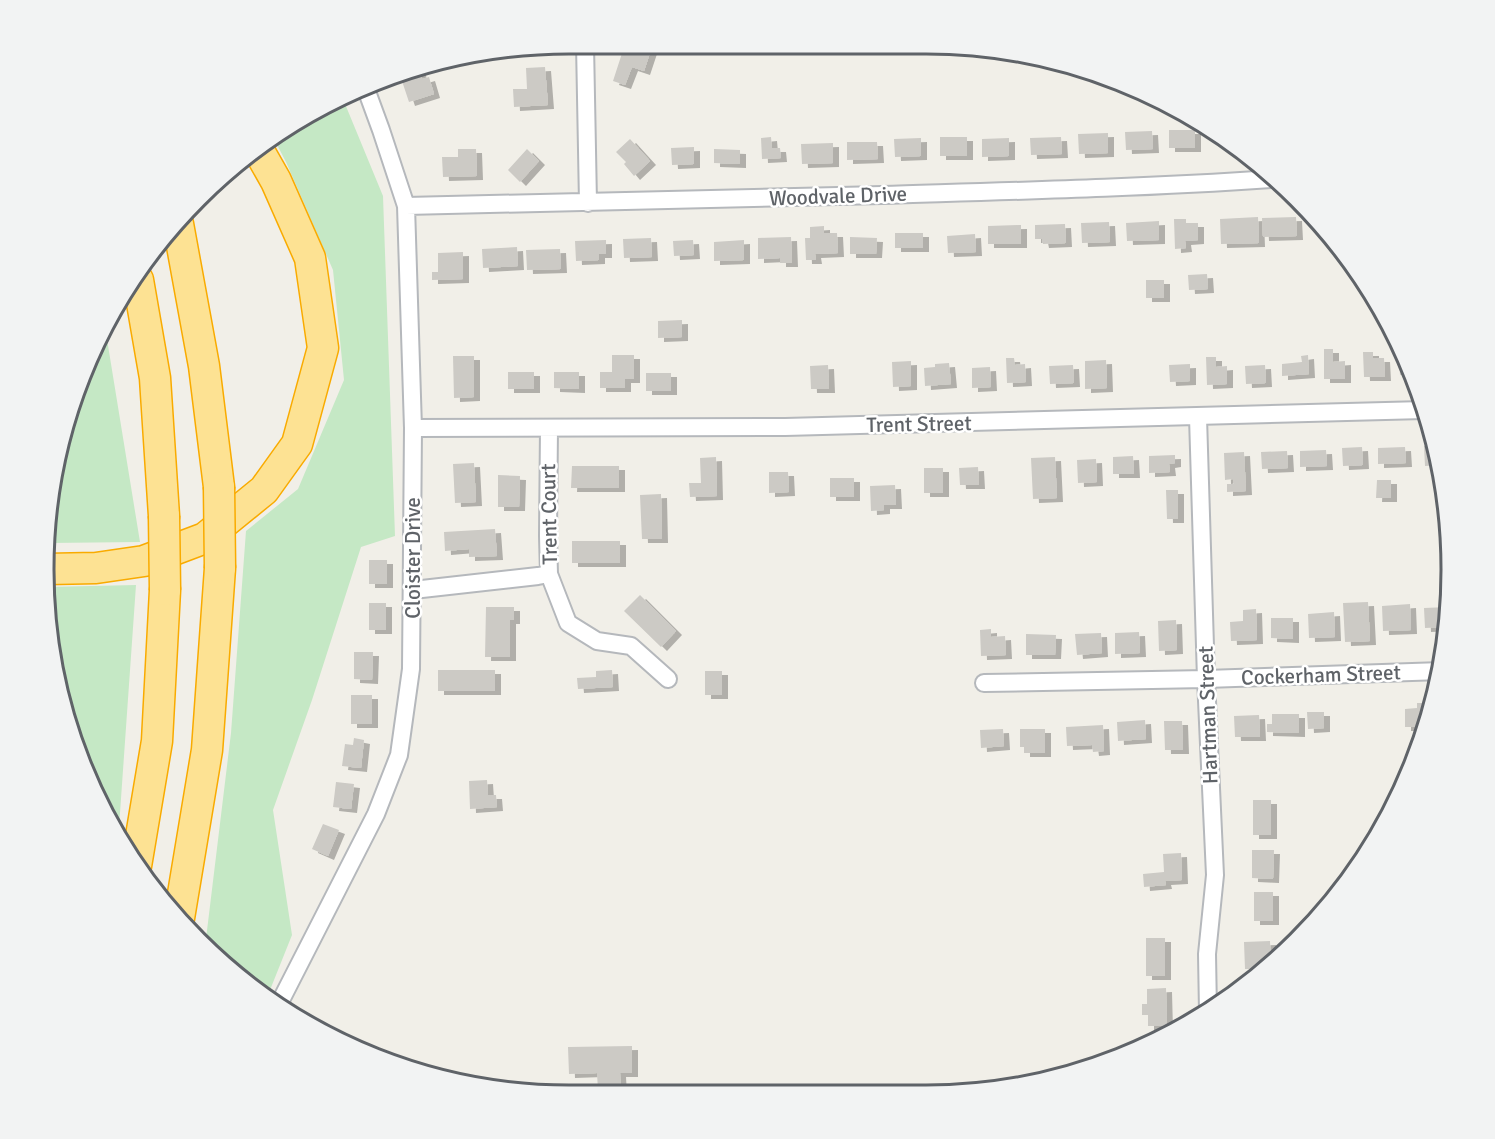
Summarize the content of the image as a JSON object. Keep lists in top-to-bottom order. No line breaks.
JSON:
{"streets":{"street":["Woodvale Drive","Trent Street","Trent Court","Cloister Drive","Cockerham Street","Hartman Street"]},"crossings":[["Woodvale Drive","Cloister Drive"],["Trent Street","Trent Court"],["Trent Street","Cloister Drive"],["Trent Street","Hartman Street"],["Cockerham Street","Hartman Street"]]}
